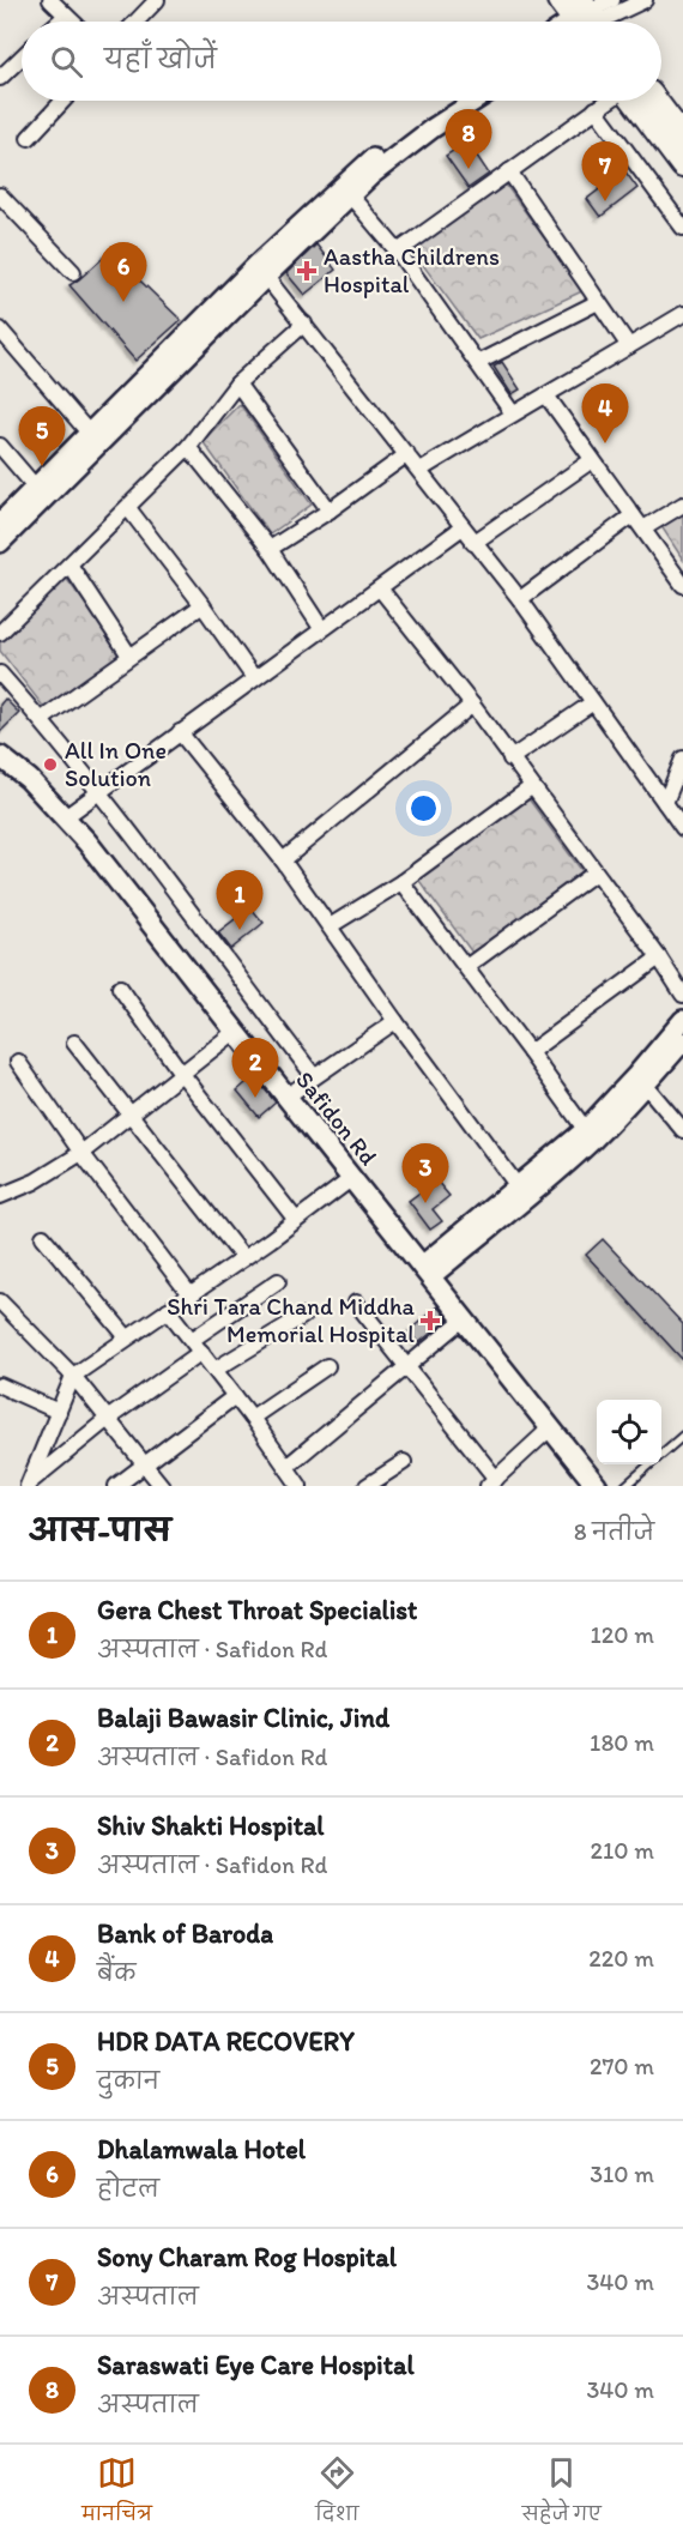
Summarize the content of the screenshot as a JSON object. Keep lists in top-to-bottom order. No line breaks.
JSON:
{"streets":{"main road":["Safidon Rd"]},"places":{"health":["Aastha Childrens Hospital","Shri Tara Chand Middha Memorial Hospital"],"other":["All In One Solution"]},"page":{"search":"यहाँ खोजें","pins":["8","7","6","4","5","1","2","3"],"heading":["आस-पास","8 नतीजे"],"list":[{"mark":"1","name":"Gera Chest Throat Specialist","note":"अस्पताल · Safidon Rd","value":"120 m"},{"mark":"2","name":"Balaji Bawasir Clinic, Jind","note":"अस्पताल · Safidon Rd","value":"180 m"},{"mark":"3","name":"Shiv Shakti Hospital","note":"अस्पताल · Safidon Rd","value":"210 m"},{"mark":"4","name":"Bank of Baroda","note":"बैंक","value":"220 m"},{"mark":"5","name":"HDR DATA RECOVERY","note":"दुकान","value":"270 m"},{"mark":"6","name":"Dhalamwala Hotel","note":"होटल","value":"310 m"},{"mark":"7","name":"Sony Charam Rog Hospital","note":"अस्पताल","value":"340 m"},{"mark":"8","name":"Saraswati Eye Care Hospital","note":"अस्पताल","value":"340 m"}],"nav":["मानचित्र","दिशा","सहेजे गए"]}}
